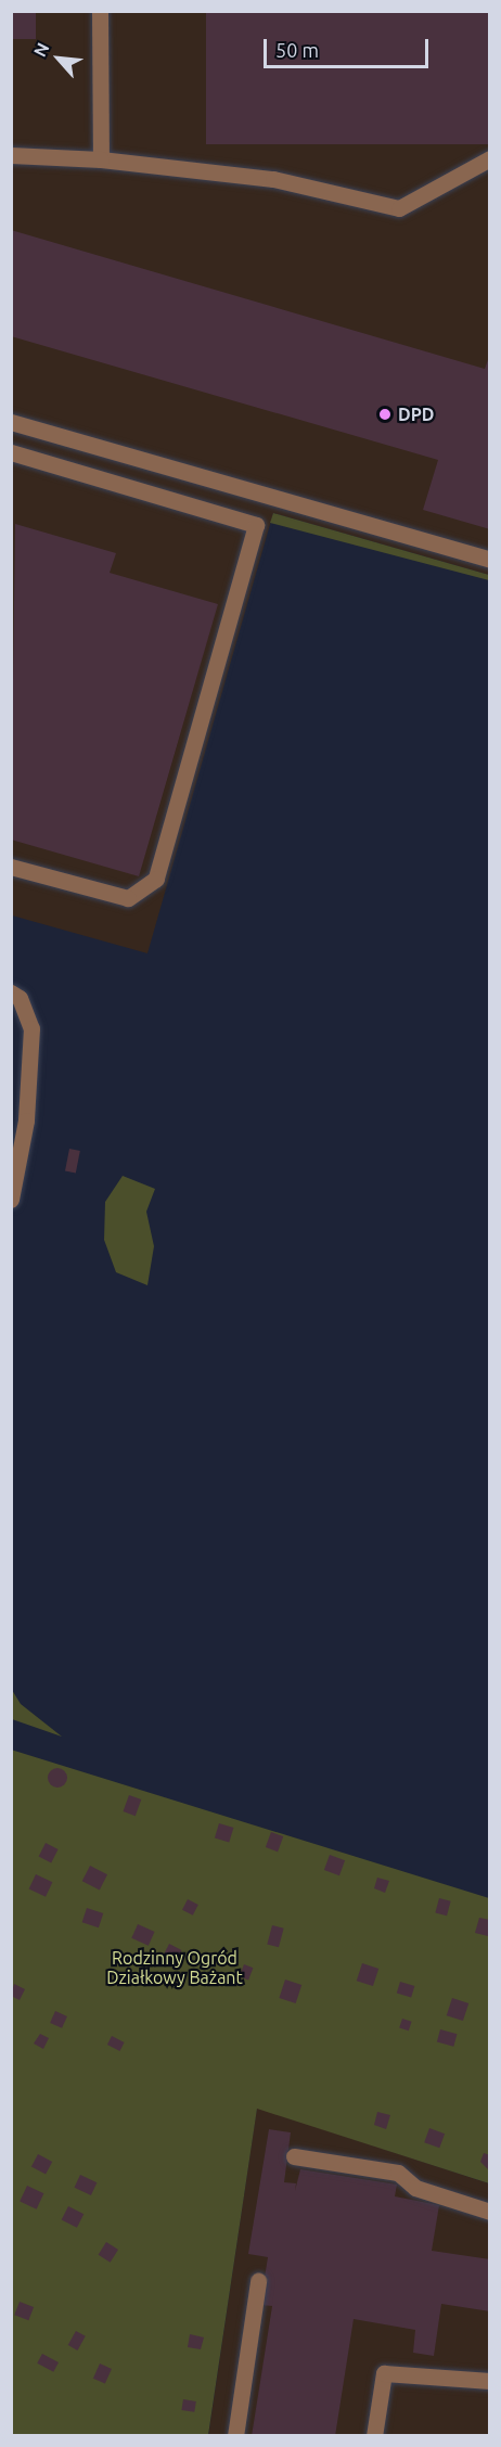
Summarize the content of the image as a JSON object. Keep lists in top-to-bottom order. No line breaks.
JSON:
{"parks":["Rodzinny Ogród Działkowy Bażant"],"places":["DPD"],"scale_bar":"50 m","north":"top left"}
